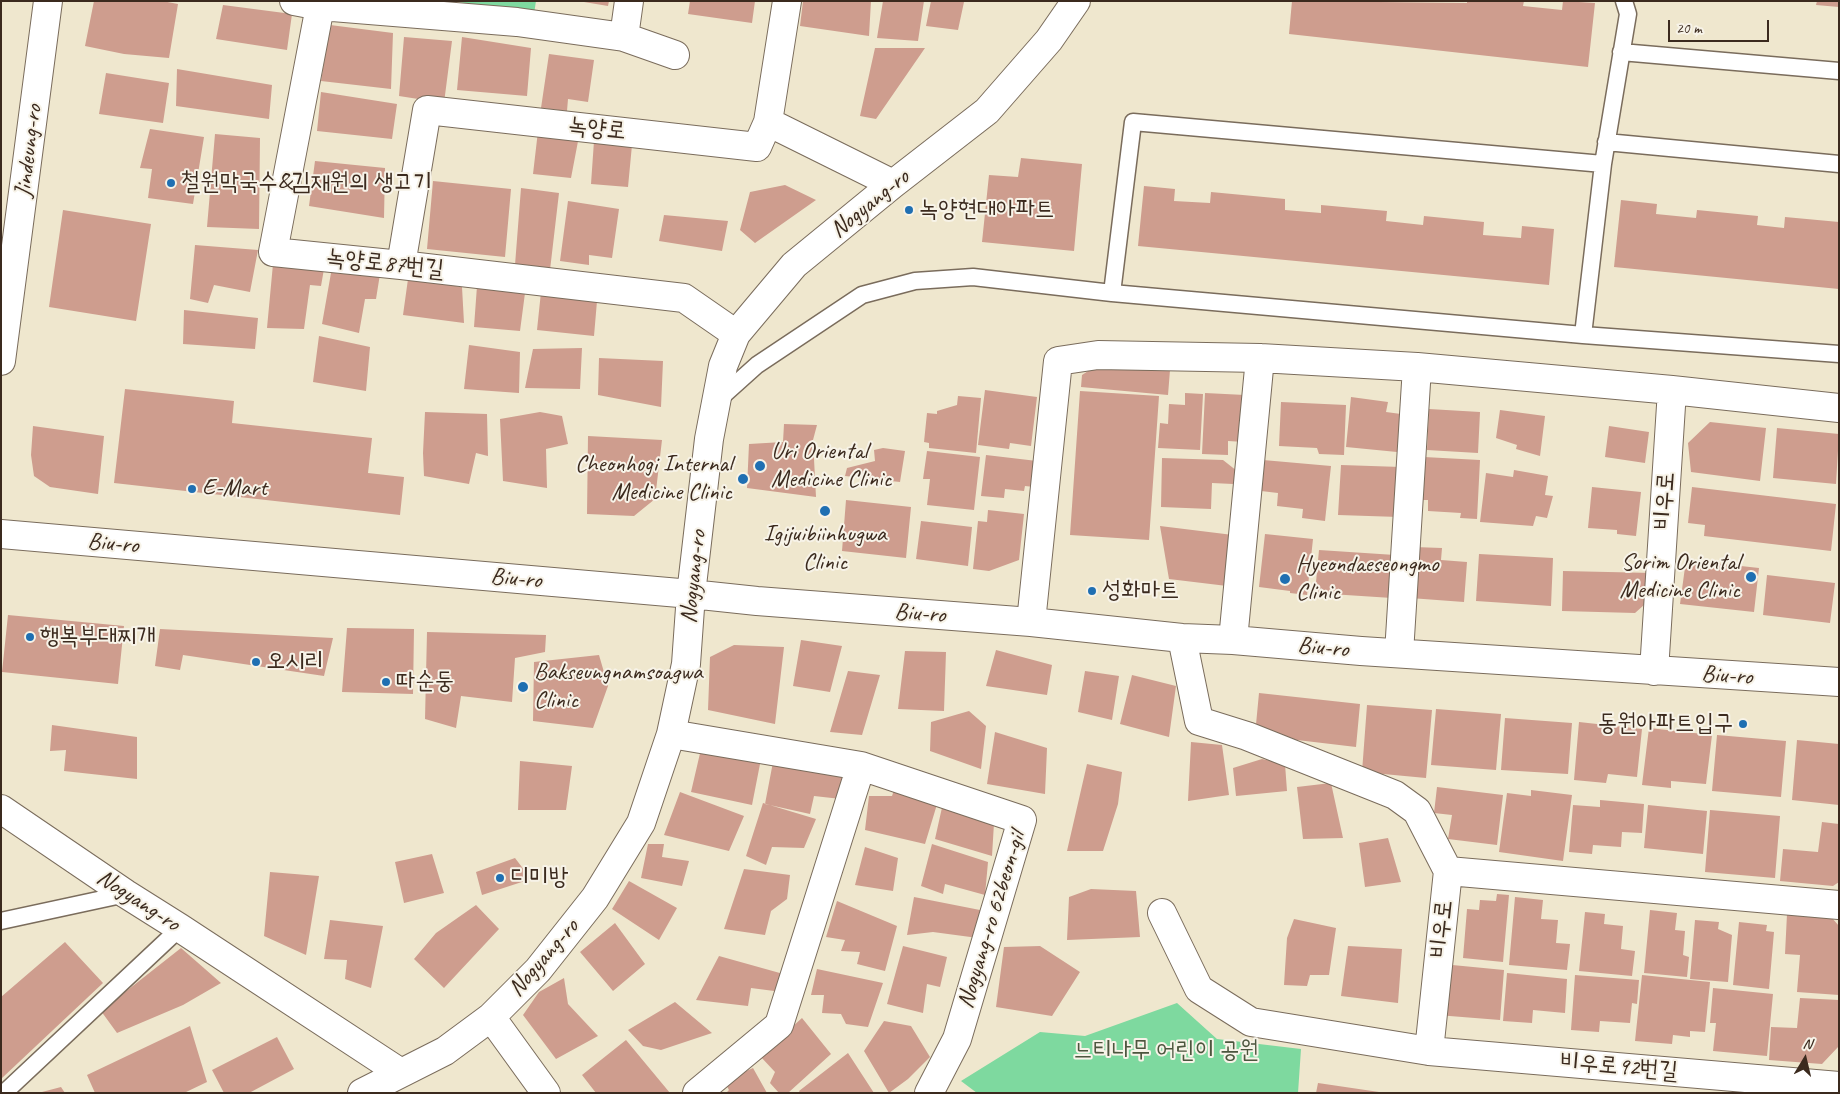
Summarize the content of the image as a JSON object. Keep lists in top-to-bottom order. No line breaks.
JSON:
{"streets":{"street":["녹양로","Jindeung-ro","Nogyang-ro","녹양로87번길","비우로","Biu-ro","Nogyang-ro 62beon-gil","비우로92번길"]},"crossings":[["녹양로","녹양로87번길"],["Nogyang-ro","녹양로87번길"],["Nogyang-ro","Biu-ro"],["Nogyang-ro","Nogyang-ro 62beon-gil"],["비우로","Biu-ro"],["비우로","비우로92번길"]],"parks":["느티나무 어린이 공원"],"places":["철원막국수&김재원의 생고기","녹양현대아파트","Uri Oriental Medicine Clinic","Cheonhogi Internal Medicine Clinic","E-Mart","Igijuibiinhugwa Clinic","Sorim Oriental Medicine Clinic","Hyeondaeseongmo Clinic","성화마트","행복부대찌개","오시리","따순둥","Bakseungnamsoagwa Clinic","동원아파트입구","디미방"],"scale_bar":"20 m","north":"top"}
